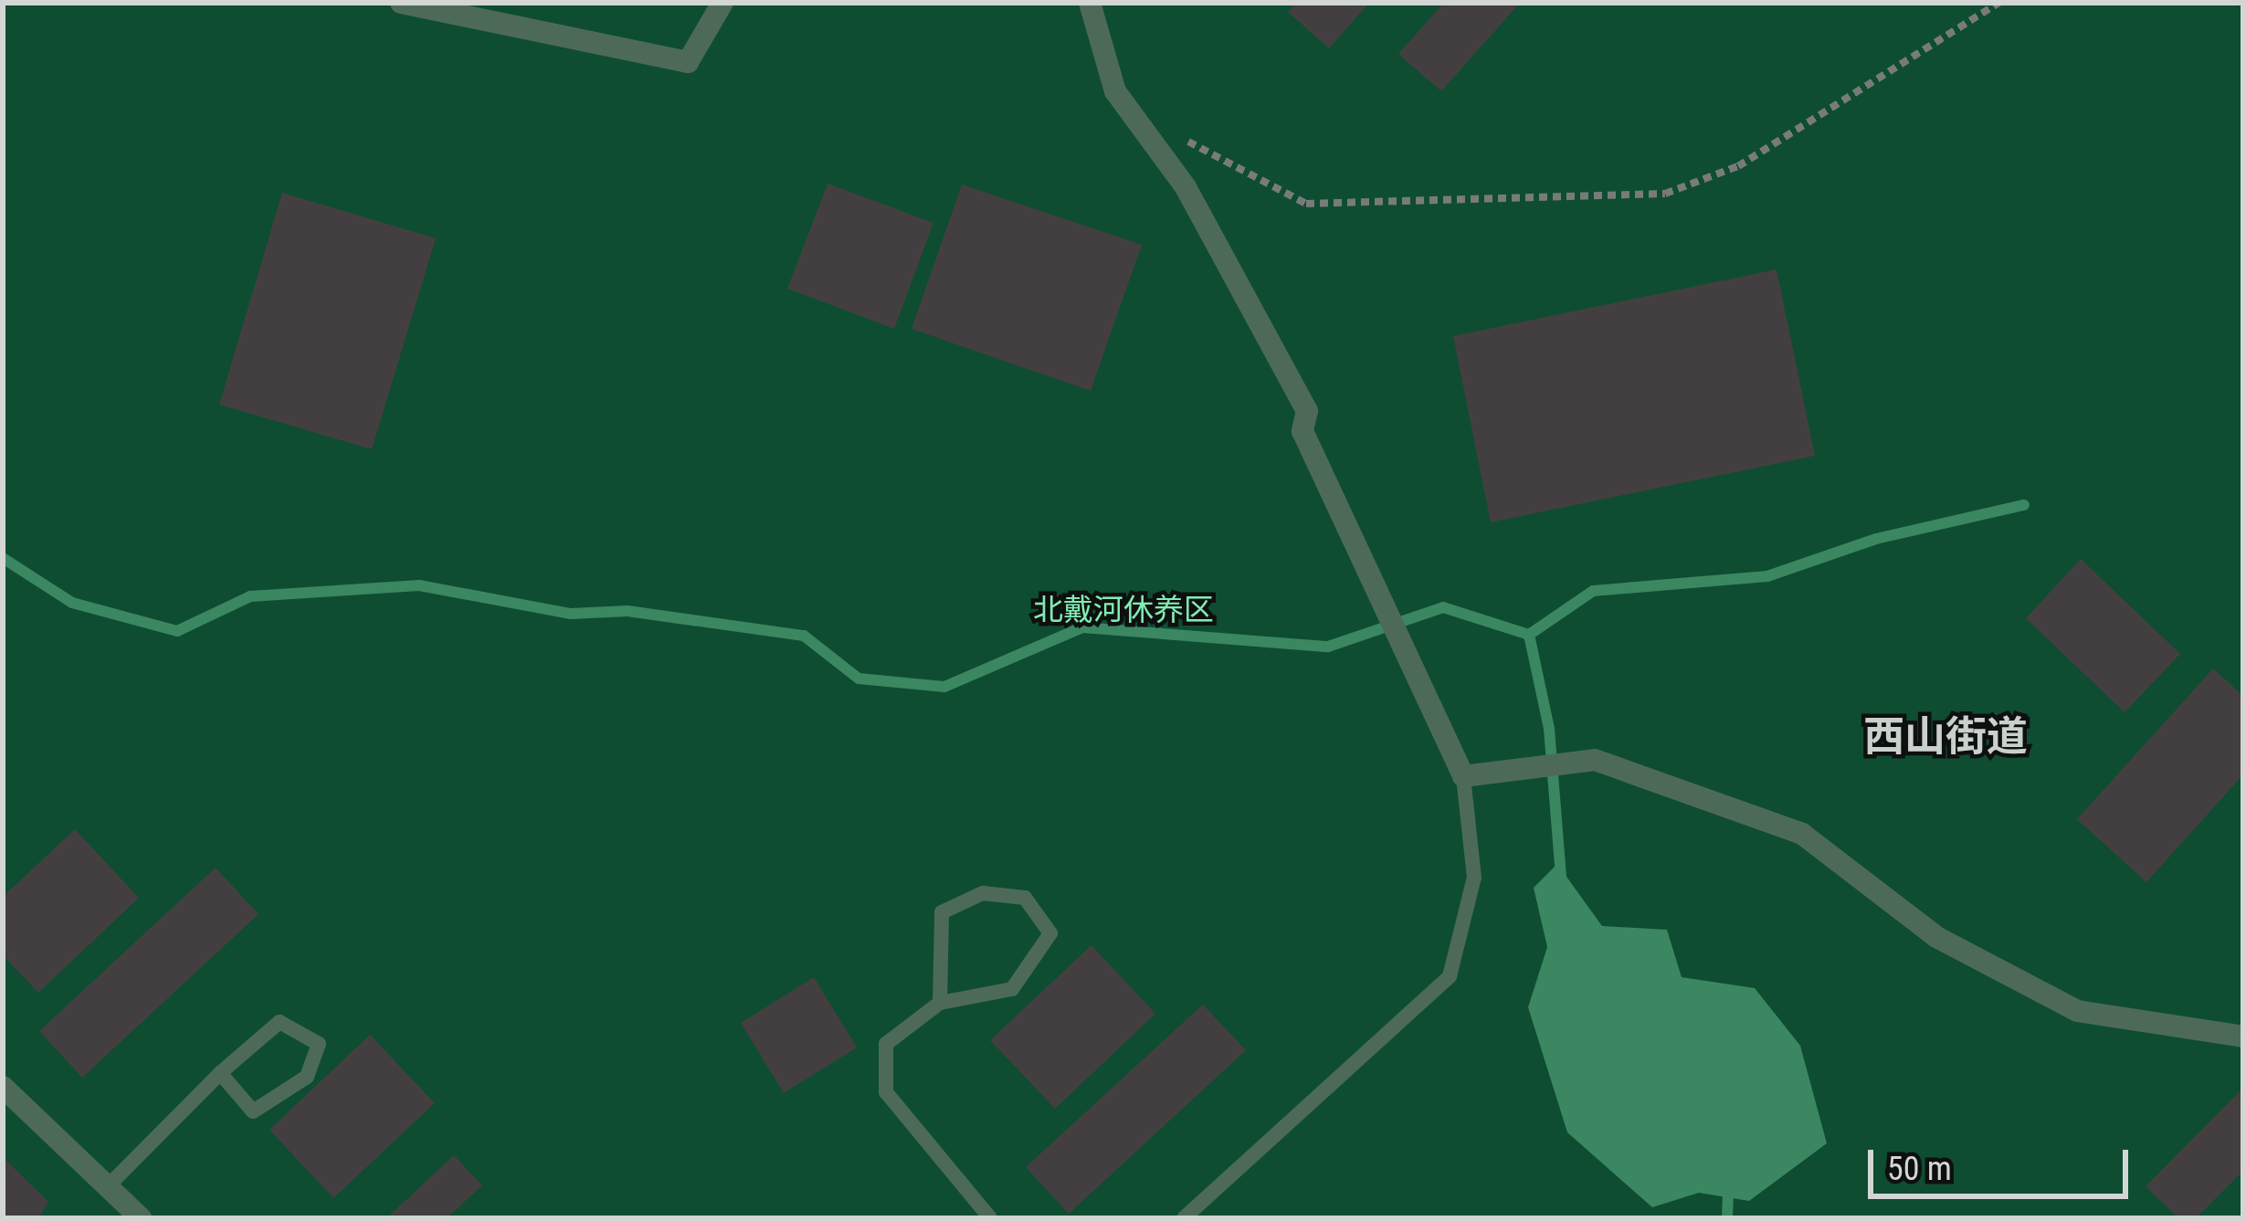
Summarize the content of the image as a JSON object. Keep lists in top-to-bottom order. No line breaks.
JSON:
{"districts":["西山街道"],"parks":["北戴河休养区"],"scale_bar":"50 m"}
